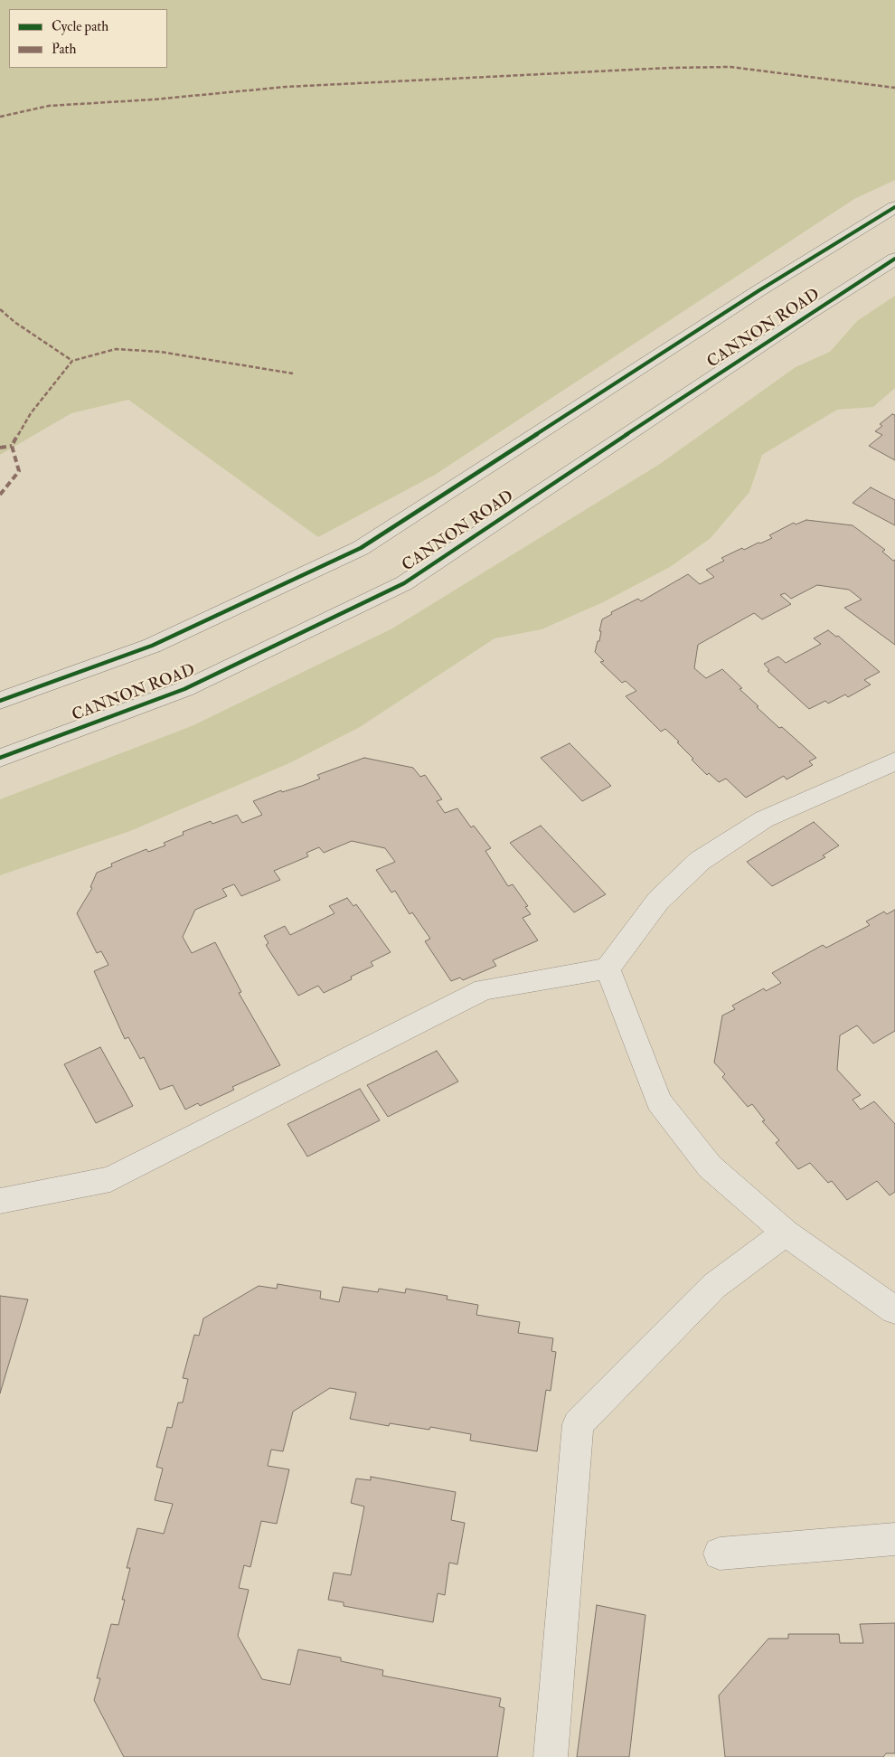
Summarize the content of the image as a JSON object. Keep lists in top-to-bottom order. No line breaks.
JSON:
{"streets":{"main road":["CANNON ROAD"]},"legend":["Cycle path","Path"]}
